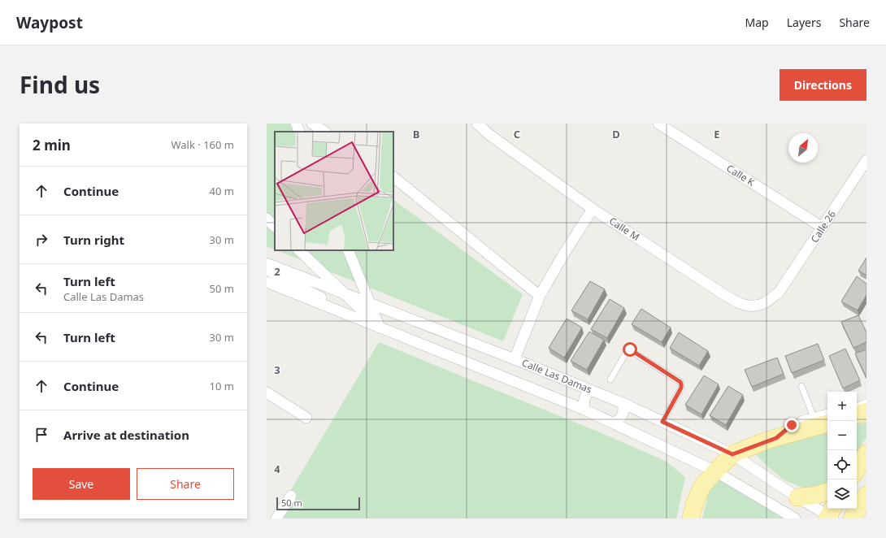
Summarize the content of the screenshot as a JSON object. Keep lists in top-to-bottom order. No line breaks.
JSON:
{"streets":{"street":["Calle K","Calle 26","Calle M","Calle Las Damas"]},"crossings":[["Calle K","Calle 26"],["Calle 26","Calle M"]],"scale_bar":"50 m","north":"top right","page":{"header":"Waypost","nav":["Map","Layers","Share"],"title":"Find us","buttons":["Directions",["Save","Share"]],"heading":["2 min","Walk · 160 m"],"list":[["Continue","40 m"],["Turn right","30 m"],["Turn left","Calle Las Damas","50 m"],["Turn left","30 m"],["Continue","10 m"],"Arrive at destination"],"map_buttons":["+","−"],"scale":"50 m"},"grid":{"columns":["B","C","D","E"],"rows":["2","3","4"]}}
